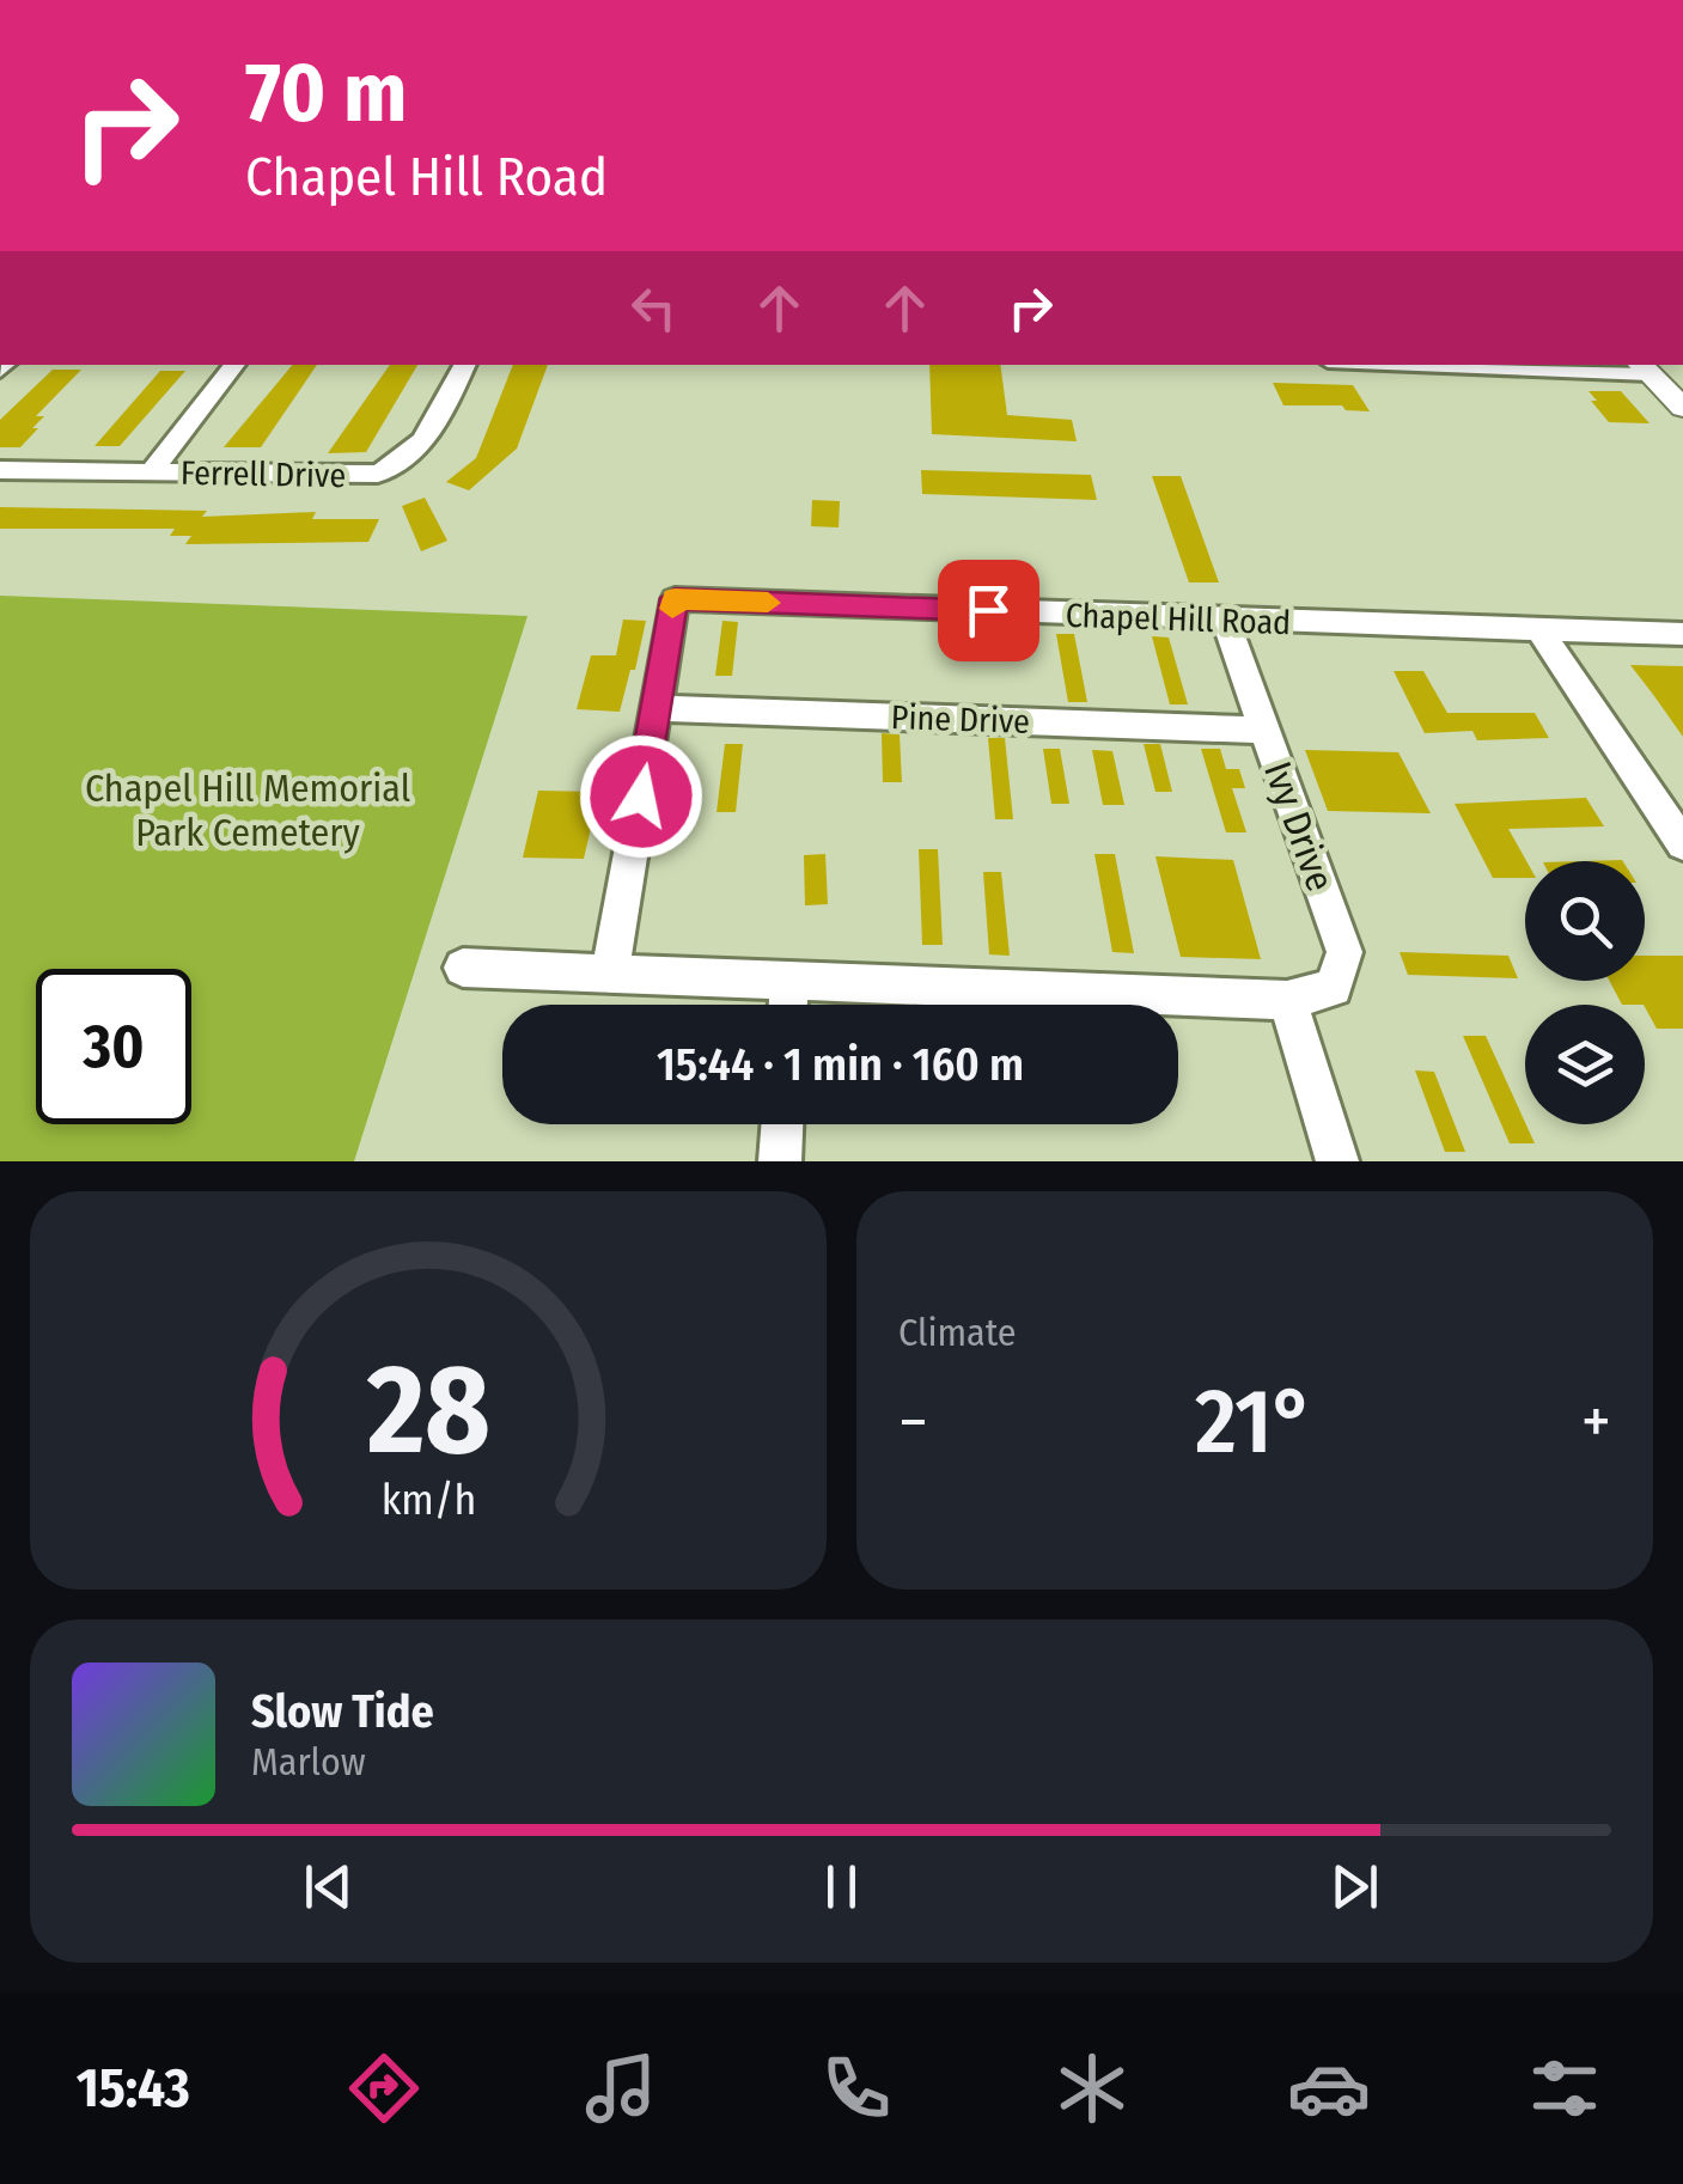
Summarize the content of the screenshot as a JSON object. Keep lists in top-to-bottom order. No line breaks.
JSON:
{"streets":{"street":["Ferrell Drive","Chapel Hill Road","Pine Drive","Ivy Drive"]},"crossings":[["Chapel Hill Road","Pine Drive"],["Chapel Hill Road","Ivy Drive"],["Pine Drive","Ivy Drive"]],"parks":["Chapel Hill Memorial Park Cemetery"],"page":{"turn":["70 m","Chapel Hill Road"],"limit":"30","trip":"15:44 · 1 min · 160 m","tile":"Climate","heat":["−","21°","+"],"song":["Slow Tide","Marlow"],"tabs":"15:43","gauge":["28","km/h"]}}
